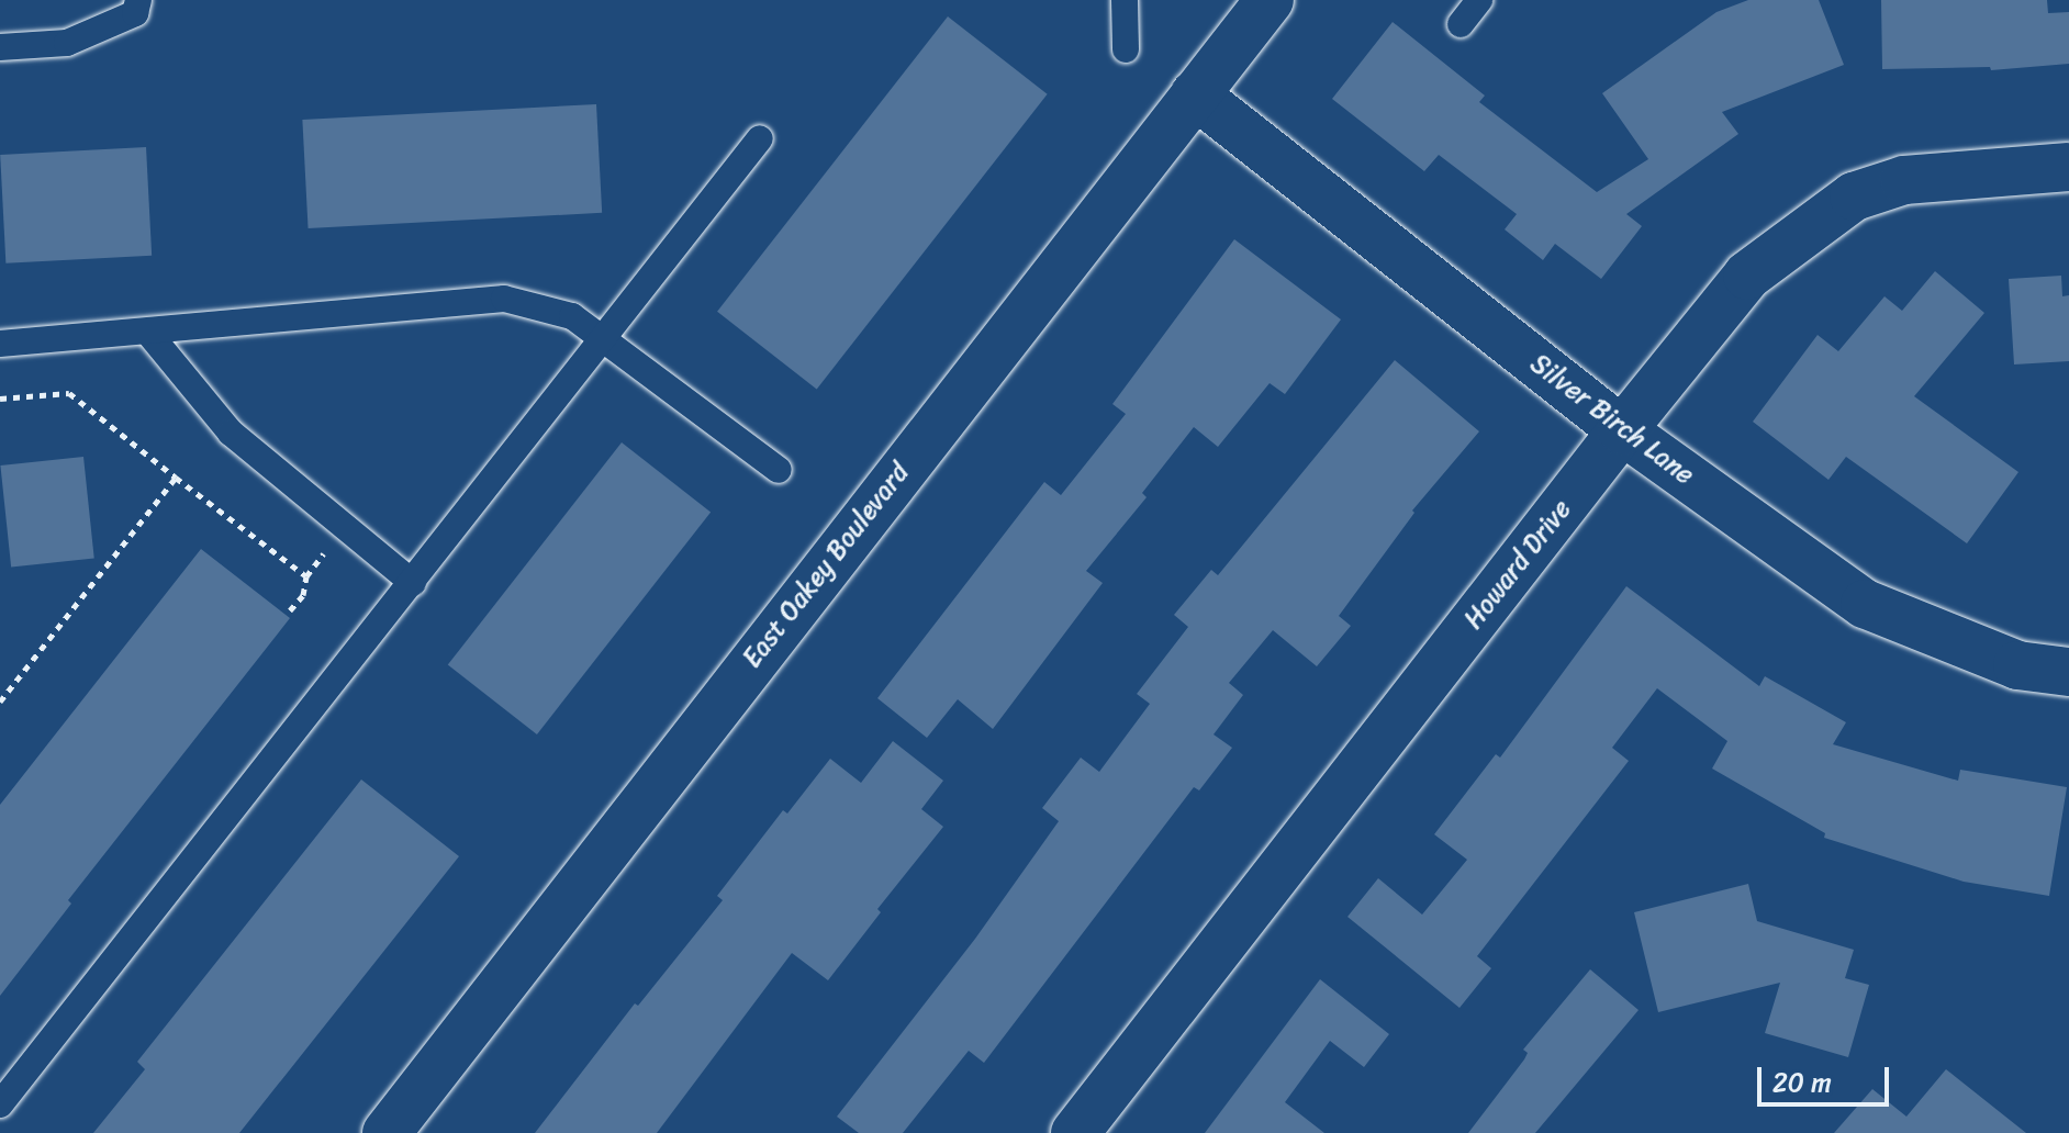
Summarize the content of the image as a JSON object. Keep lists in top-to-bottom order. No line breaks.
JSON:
{"streets":{"street":["Silver Birch Lane","Howard Drive","East Oakey Boulevard"]},"crossings":[["Silver Birch Lane","Howard Drive"],["Silver Birch Lane","East Oakey Boulevard"]],"scale_bar":"20 m"}
